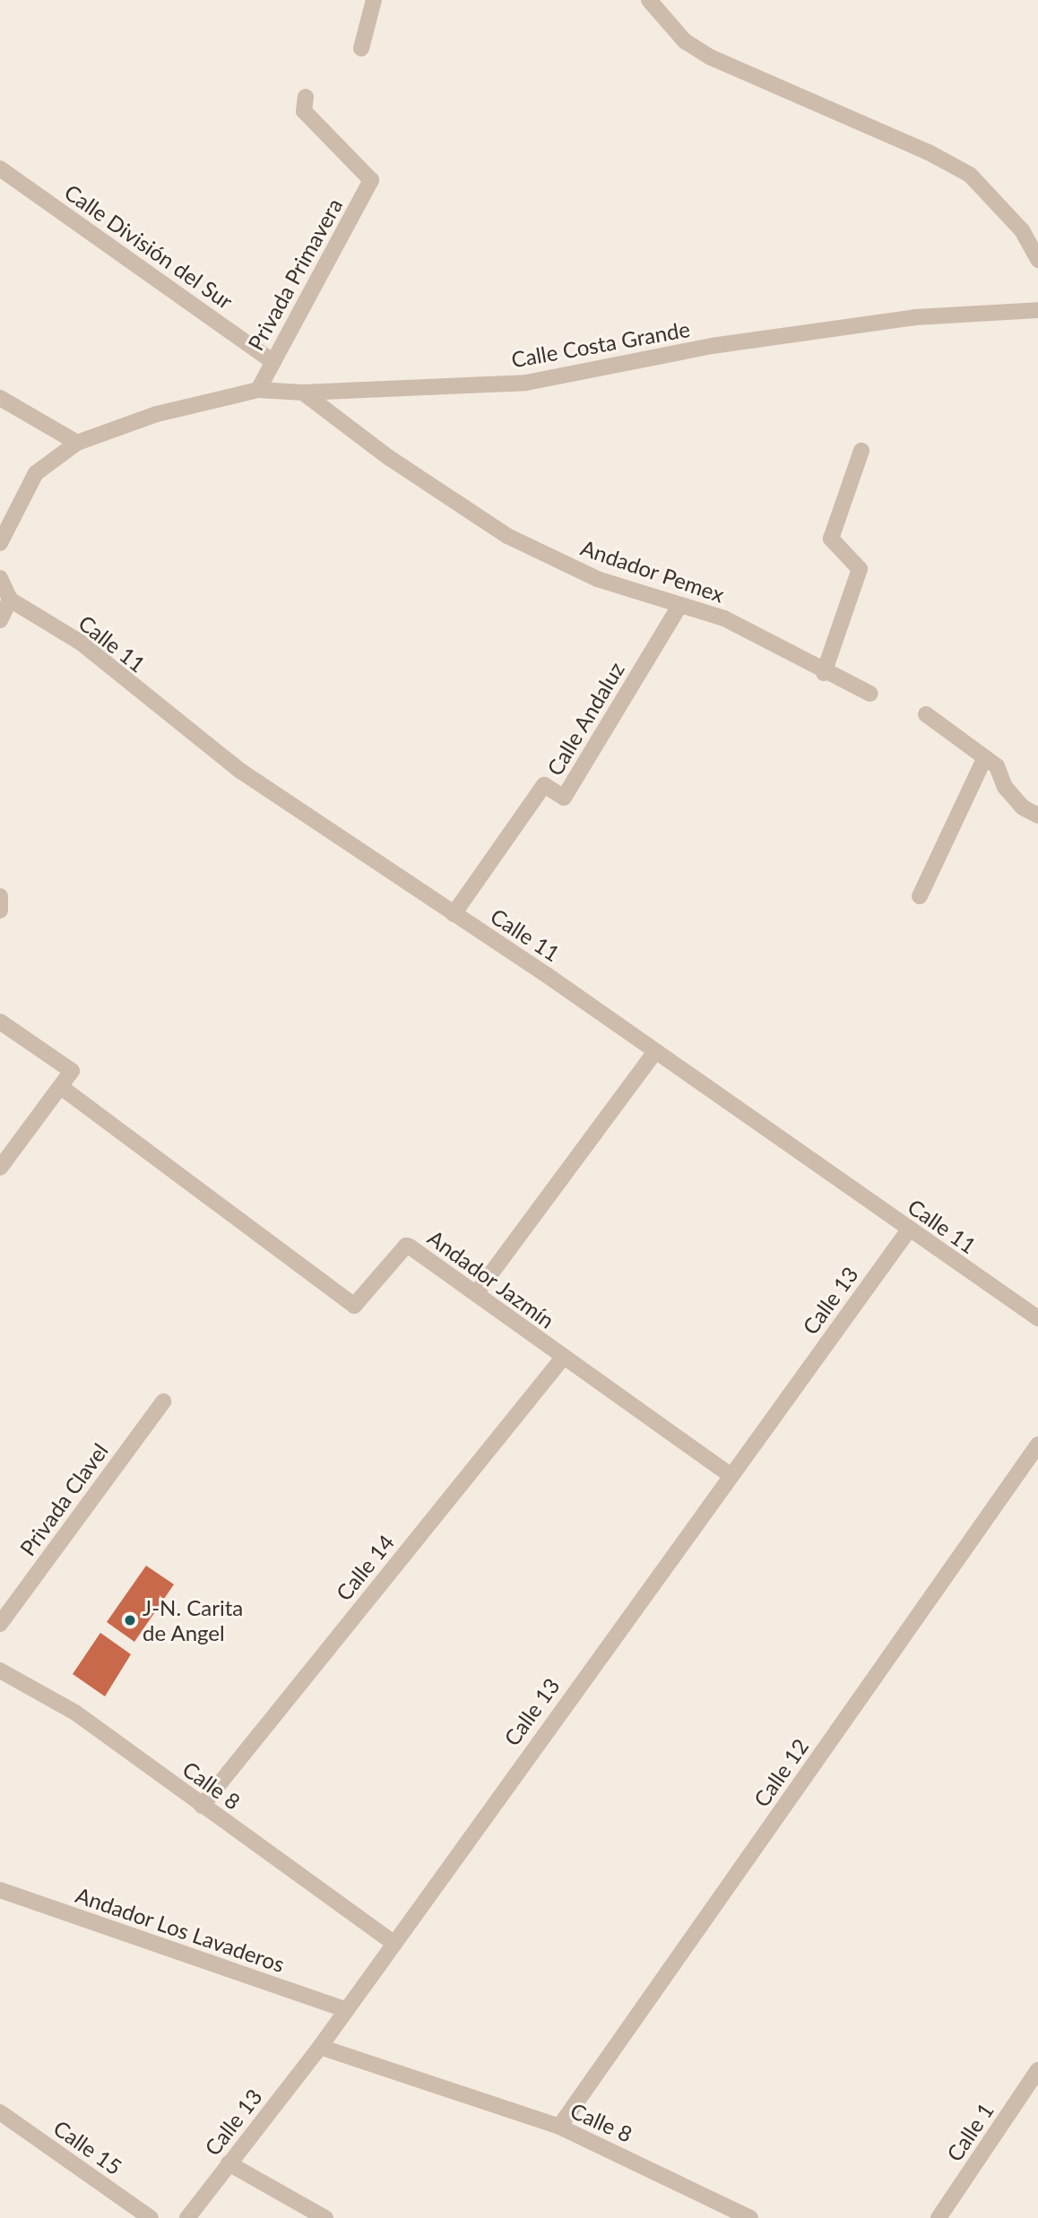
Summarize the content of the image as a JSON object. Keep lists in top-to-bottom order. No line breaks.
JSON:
{"streets":{"street":["Calle División del Sur","Privada Primavera","Calle Costa Grande","Andador Pemex","Calle 11","Calle Andaluz","Andador Jazmín","Calle 13","Privada Clavel","Calle 14","Calle 12","Calle 8","Andador Los Lavaderos","Calle 1","Calle 15"]},"crossings":[["Calle División del Sur","Privada Primavera"],["Privada Primavera","Calle Costa Grande"],["Calle Costa Grande","Andador Pemex"],["Andador Pemex","Calle Andaluz"],["Calle 11","Calle Andaluz"],["Calle 11","Calle 13"],["Andador Jazmín","Calle 13"],["Andador Jazmín","Calle 14"],["Calle 13","Calle 8"],["Calle 13","Andador Los Lavaderos"],["Calle 14","Calle 8"],["Calle 12","Calle 8"]],"places":["J-N. Carita de Angel"]}
